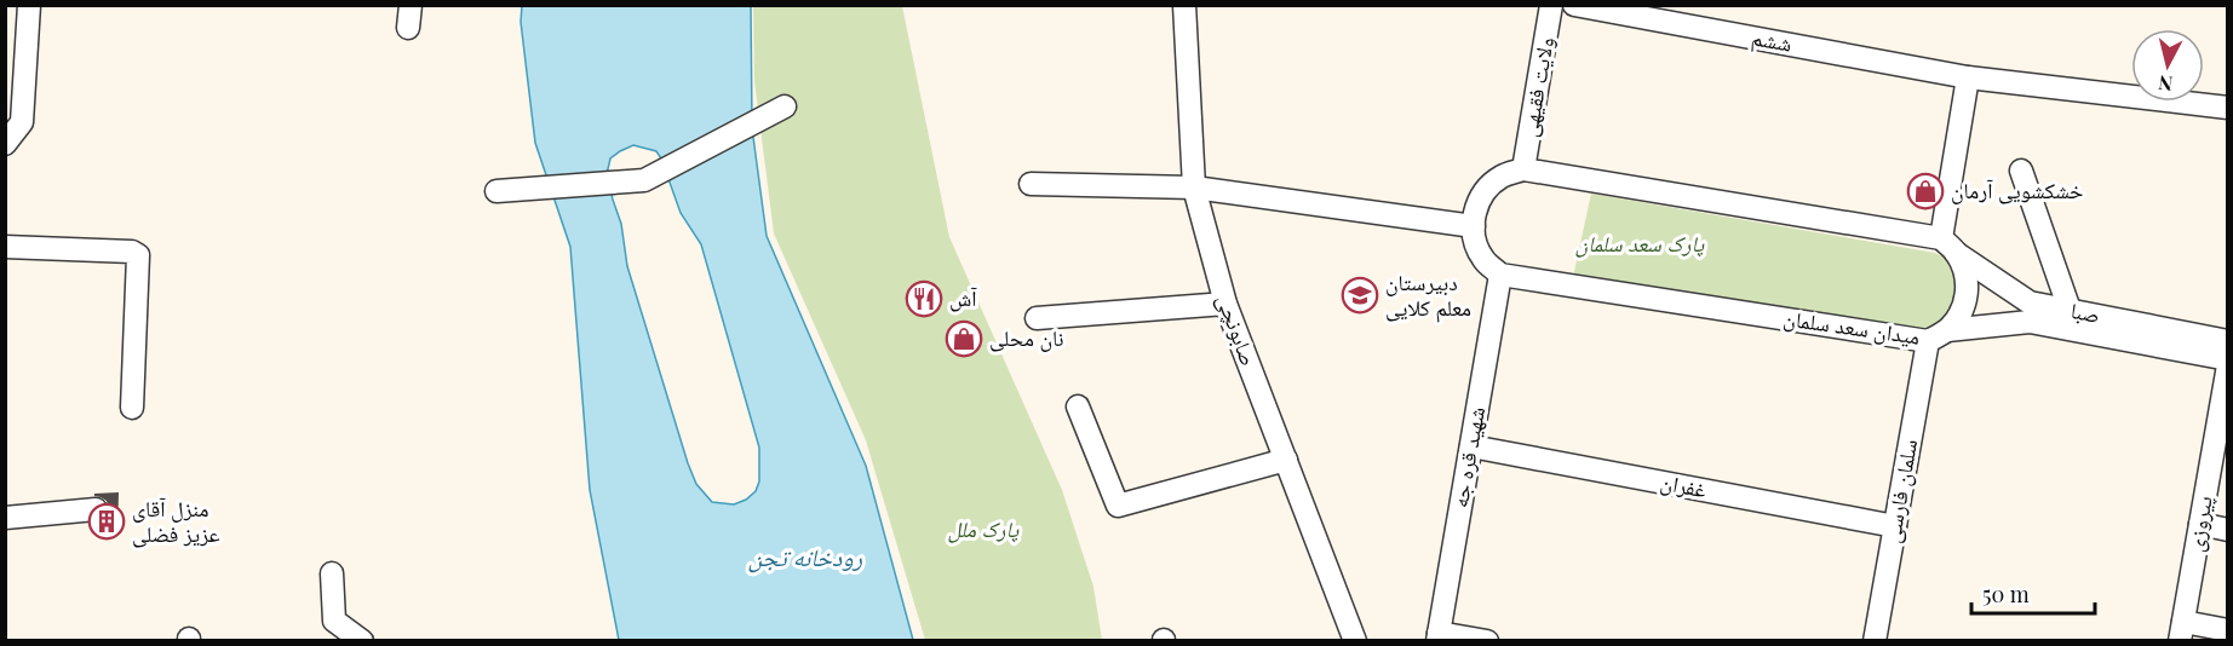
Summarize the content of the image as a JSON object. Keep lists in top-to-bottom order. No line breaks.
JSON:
{"streets":{"street":["ششم","ولایت فقیهی","صبا","میدان سعد سلمان","صابونچی","شهید قره جه","غفران","سلمان فارسی","پیروزی"]},"crossings":[["صبا","میدان سعد سلمان"],["صبا","سلمان فارسی"],["میدان سعد سلمان","شهید قره جه"],["میدان سعد سلمان","سلمان فارسی"],["شهید قره جه","غفران"],["غفران","سلمان فارسی"]],"water":["رودخانه تجن"],"parks":["پارک سعد سلمان","پارک ملل"],"places":{"shop":["خشکشویی آرمان","نان محلی"],"school or university":["دبیرستان معلم کلایی"],"restaurant":["آش"],"building":["منزل آقای عزیز فضلی"]},"scale_bar":"50 m","north":"bottom"}
